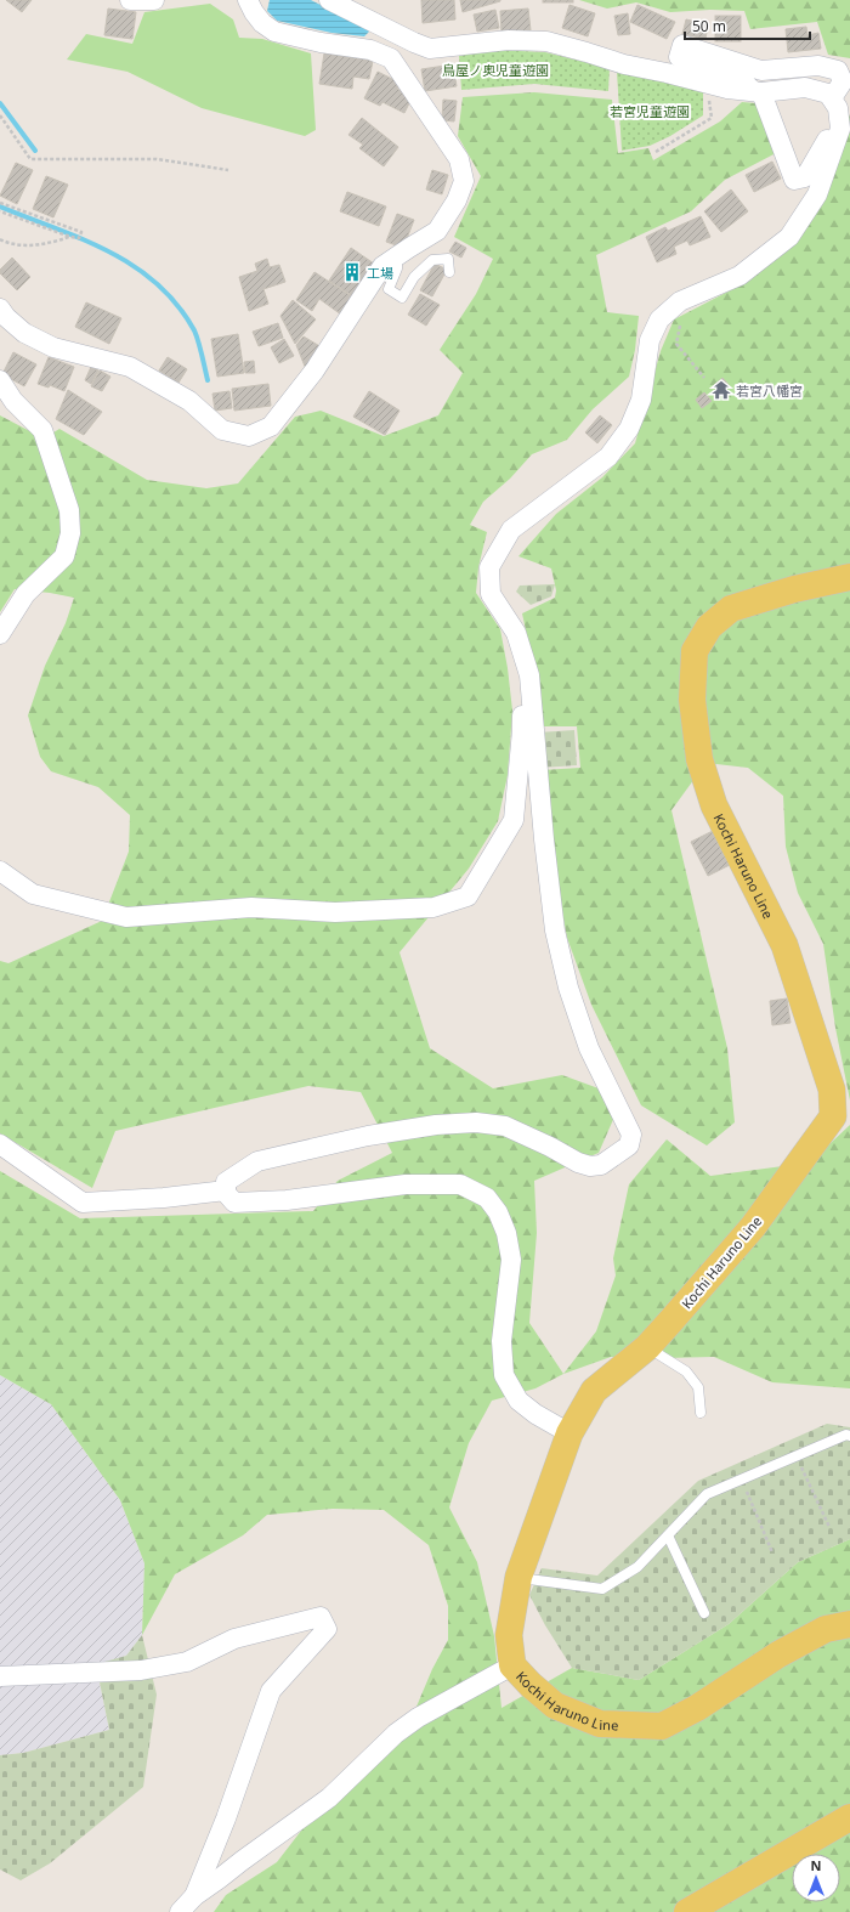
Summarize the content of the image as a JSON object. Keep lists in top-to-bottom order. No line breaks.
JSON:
{"streets":{"main road":["Kochi Haruno Line"]},"parks":["鳥屋ノ奥児童遊園","若宮児童遊園"],"places":{"building":["工場"],"temple":["若宮八幡宮"]},"scale_bar":"50 m","north":"top"}
